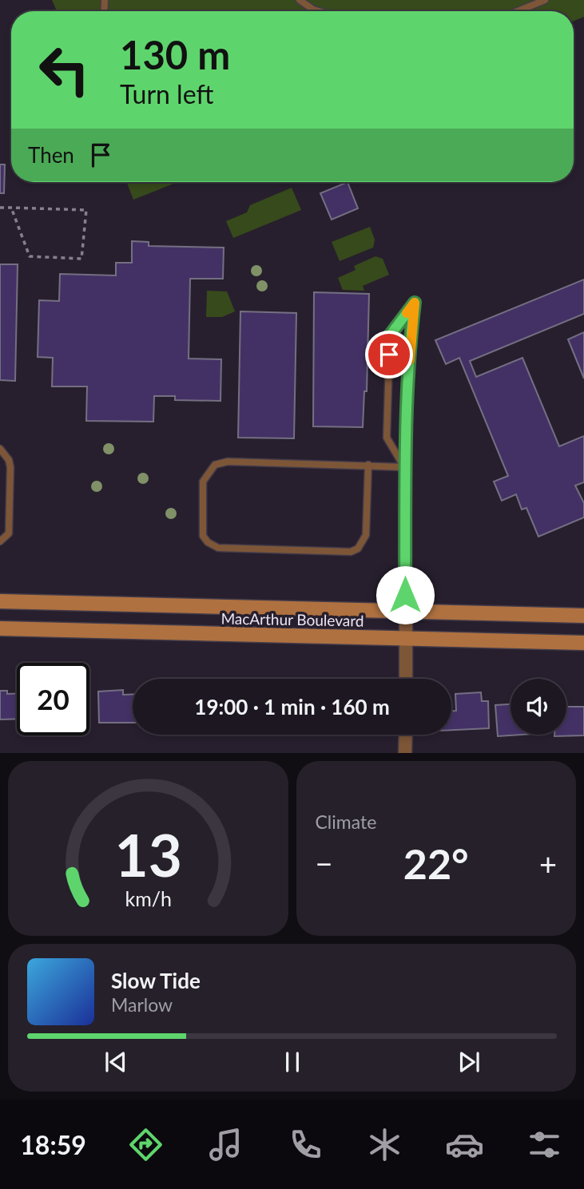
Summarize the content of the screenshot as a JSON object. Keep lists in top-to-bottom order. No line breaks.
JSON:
{"streets":{"street":["MacArthur Boulevard"]},"page":{"turn":["130 m","Turn left"],"then":"Then","limit":"20","trip":"19:00 · 1 min · 160 m","tile":"Climate","heat":["−","22°","+"],"song":["Slow Tide","Marlow"],"tabs":"18:59","gauge":["13","km/h"]}}
